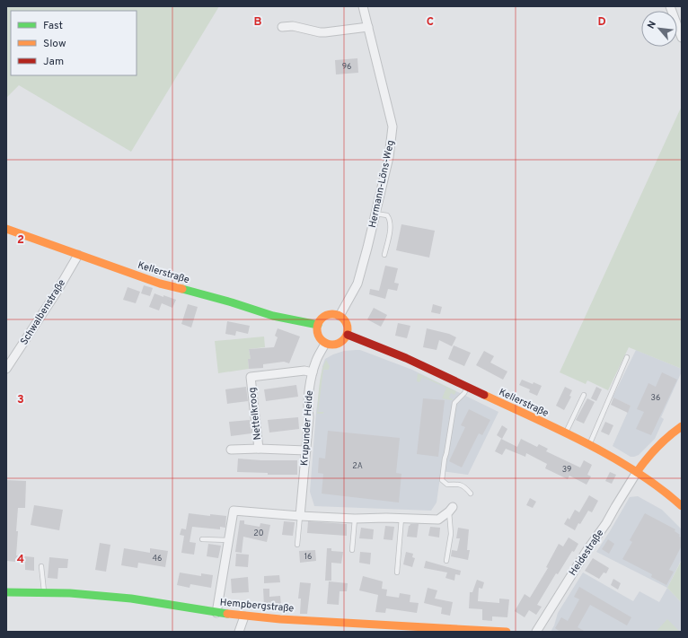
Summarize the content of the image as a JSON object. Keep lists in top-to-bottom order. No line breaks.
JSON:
{"streets":{"main road":["Kellerstraße","Hempbergstraße"],"street":["Hermann-Löns-Weg","Schwalbenstraße","Nettelkroog","Krupunder Heide","Heidestraße"]},"crossings":[["Hermann-Löns-Weg","Kellerstraße"],["Hermann-Löns-Weg","Krupunder Heide"],["Kellerstraße","Schwalbenstraße"],["Kellerstraße","Krupunder Heide"],["Kellerstraße","Heidestraße"],["Nettelkroog","Krupunder Heide"]],"house_numbers":["96","36","2A","39","20","16","46"],"legend":["Fast","Slow","Jam"],"north":"top left","grid":{"columns":["B","C","D"],"rows":["2","3","4"]}}
